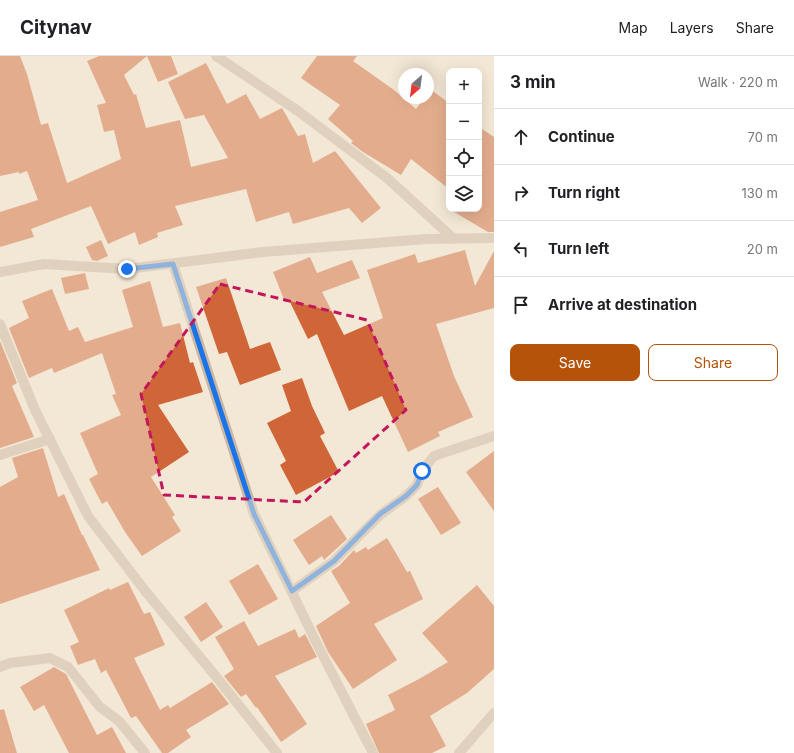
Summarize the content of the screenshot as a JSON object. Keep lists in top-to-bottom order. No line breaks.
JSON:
{"north":"bottom left","page":{"header":"Citynav","nav":["Map","Layers","Share"],"heading":["3 min","Walk · 220 m"],"map_buttons":["+","−"],"list":[["Continue","70 m"],["Turn right","130 m"],["Turn left","20 m"],"Arrive at destination"],"buttons":["Save","Share"]}}
